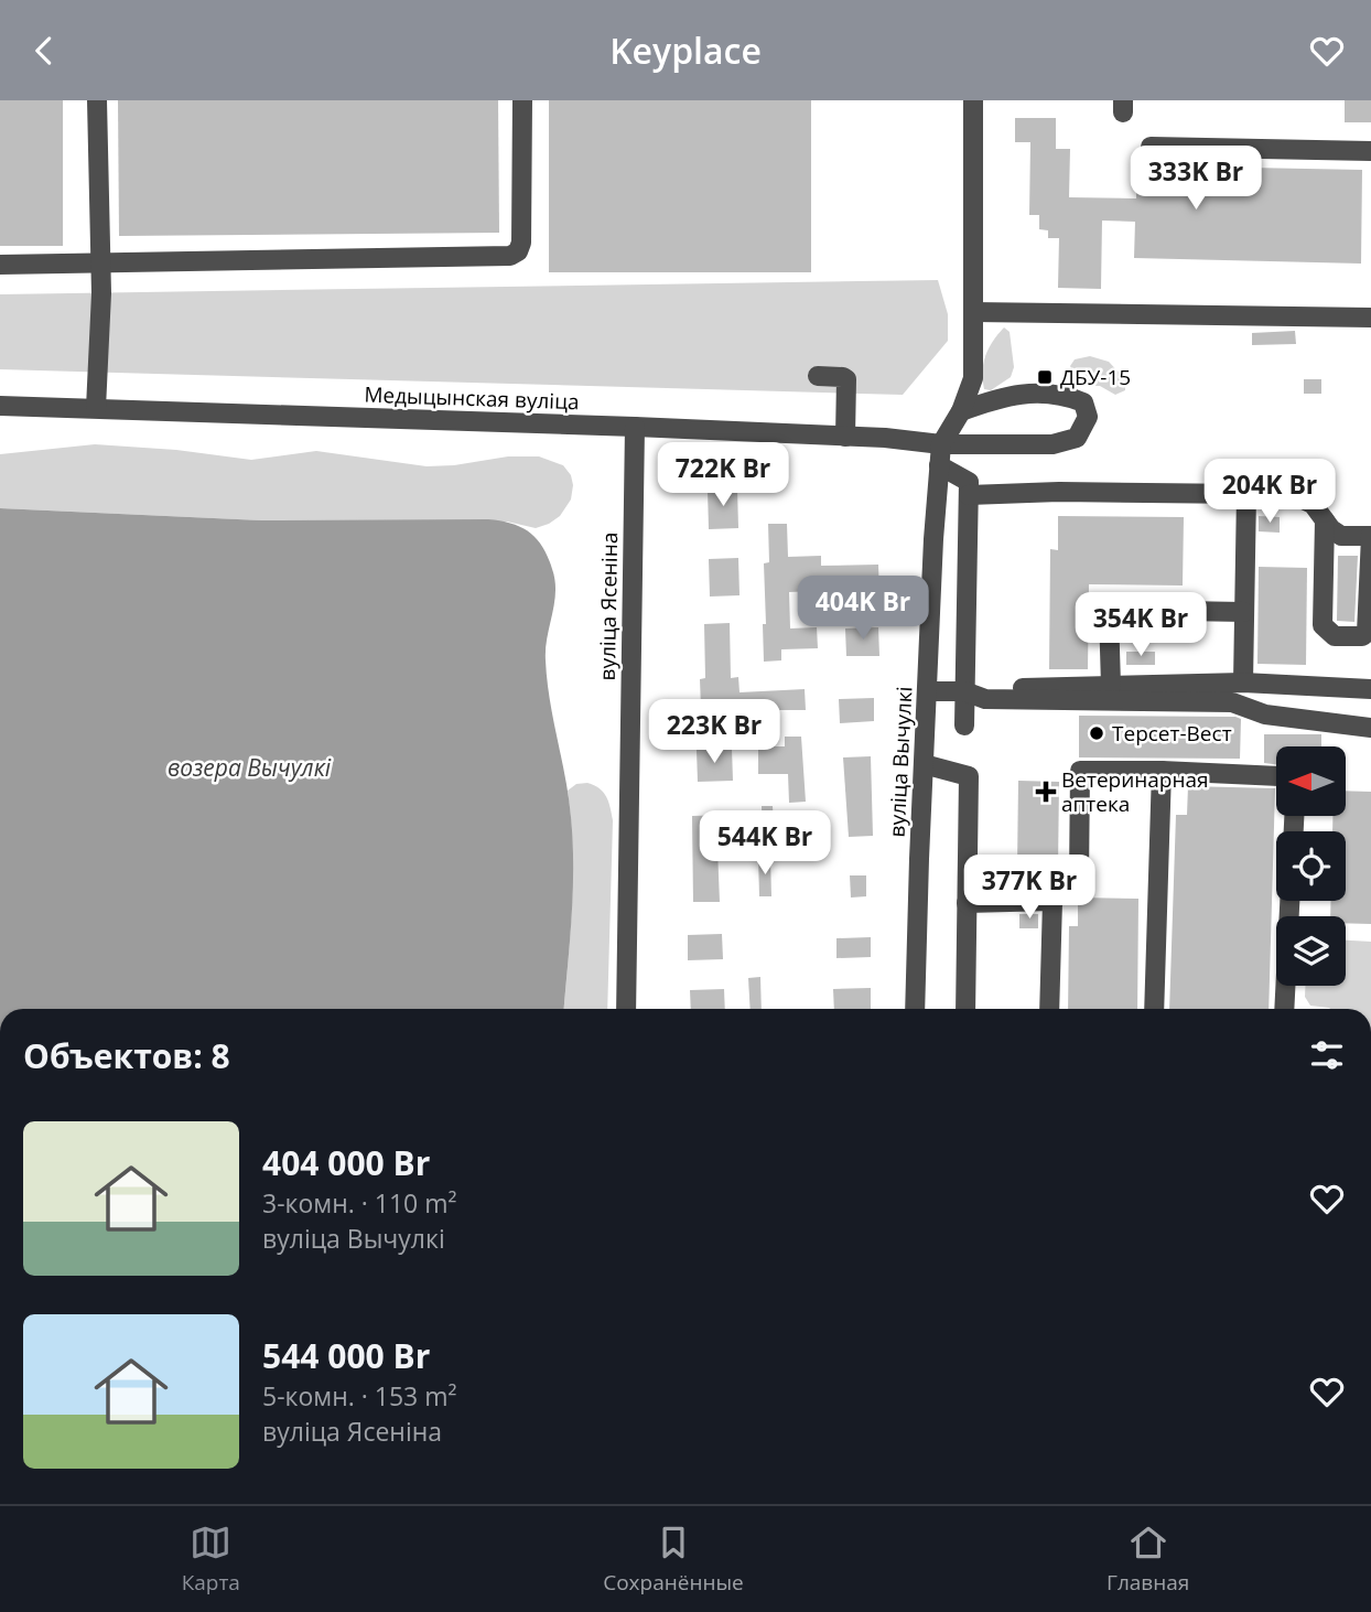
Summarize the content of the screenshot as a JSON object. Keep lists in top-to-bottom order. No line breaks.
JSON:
{"streets":{"street":["Медыцынская вуліца","вуліца Ясеніна","вуліца Вычулкі"]},"crossings":[["Медыцынская вуліца","вуліца Ясеніна"],["Медыцынская вуліца","вуліца Вычулкі"]],"water":["возера Вычулкі"],"places":{"transit":["ДБУ-15"],"other":["Терсет-Вест"],"health":["Ветеринарная аптека"]},"north":"left","page":{"header":"Keyplace","price":["333K Br","722K Br","204K Br","404K Br","354K Br","223K Br","544K Br","377K Br"],"heading":"Объектов: 8","list":[{"name":"404 000 Br","note":"3-комн. · 110 m² · вуліца Вычулкі"},{"name":"544 000 Br","note":"5-комн. · 153 m² · вуліца Ясеніна"}],"tabs":["Карта","Сохранённые","Главная"]}}
